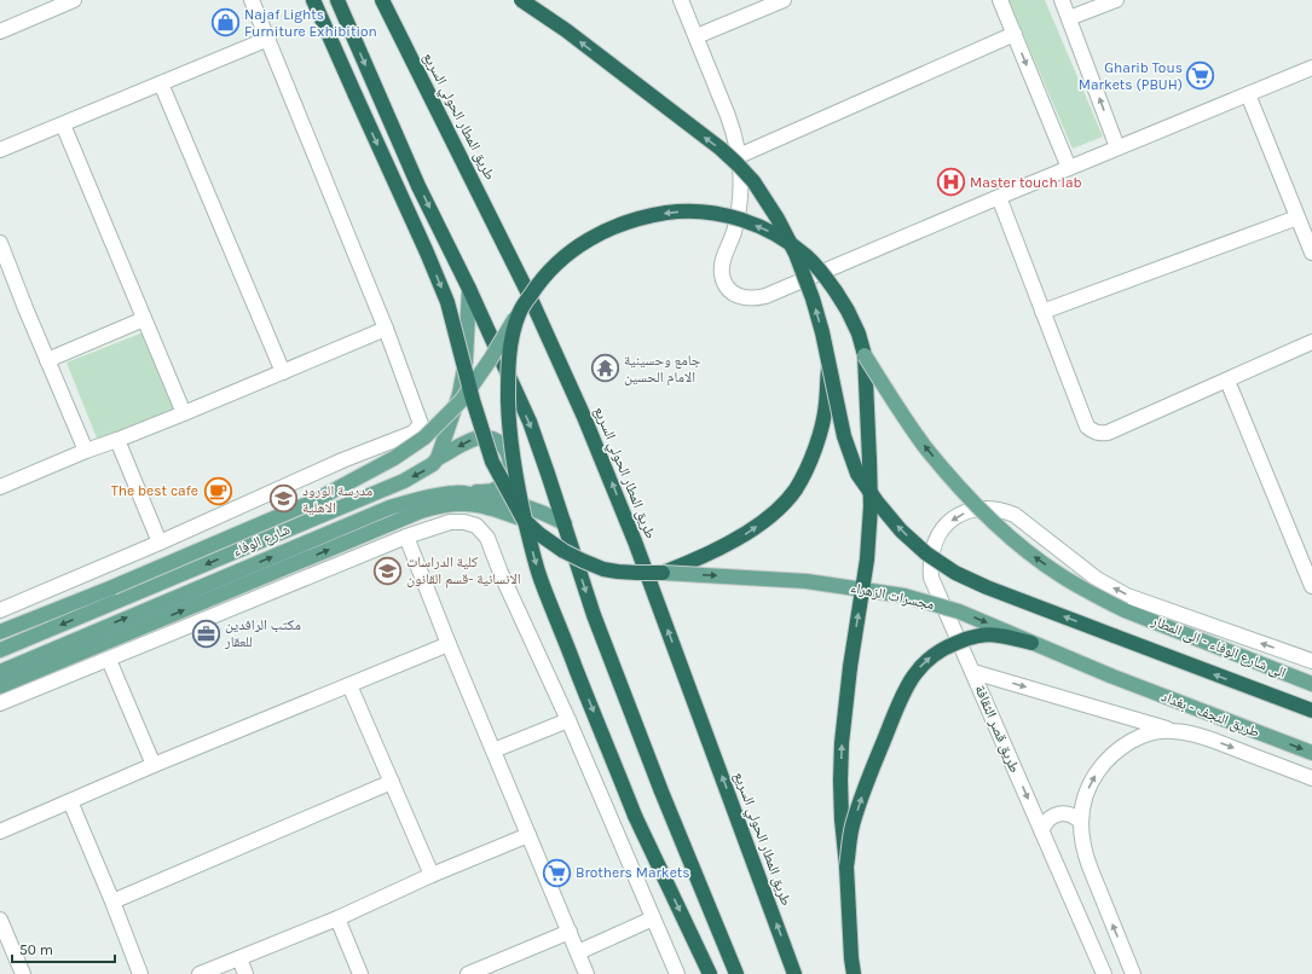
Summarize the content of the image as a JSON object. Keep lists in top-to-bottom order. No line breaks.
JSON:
{"streets":{"highway":["طريق المطار الحولي السريع"],"main road":["شارع الوفاء","مجسرات الزهراء","الى شارع الوفاء - الى المطار","طريق النجف - بغداد"],"street":["طريق قصر الثقافة"]},"crossings":[["مجسرات الزهراء","طريق النجف - بغداد"]],"one_way":["مجسرات الزهراء","الى شارع الوفاء - الى المطار","طريق النجف - بغداد"],"places":{"shop":["Najaf Lights Furniture Exhibition"],"supermarket":["Gharib Tous Markets (PBUH)","Brothers Markets"],"hospital":["Master touch lab"],"temple":["جامع وحسينية الامام الحسين"],"cafe":["The best cafe"],"school or university":["مدرسة الورود الاهلية","كلية الدراسات الانسانية -قسم القانون"],"office":["مكتب الرافدين للعقار"]},"scale_bar":"50 m"}
